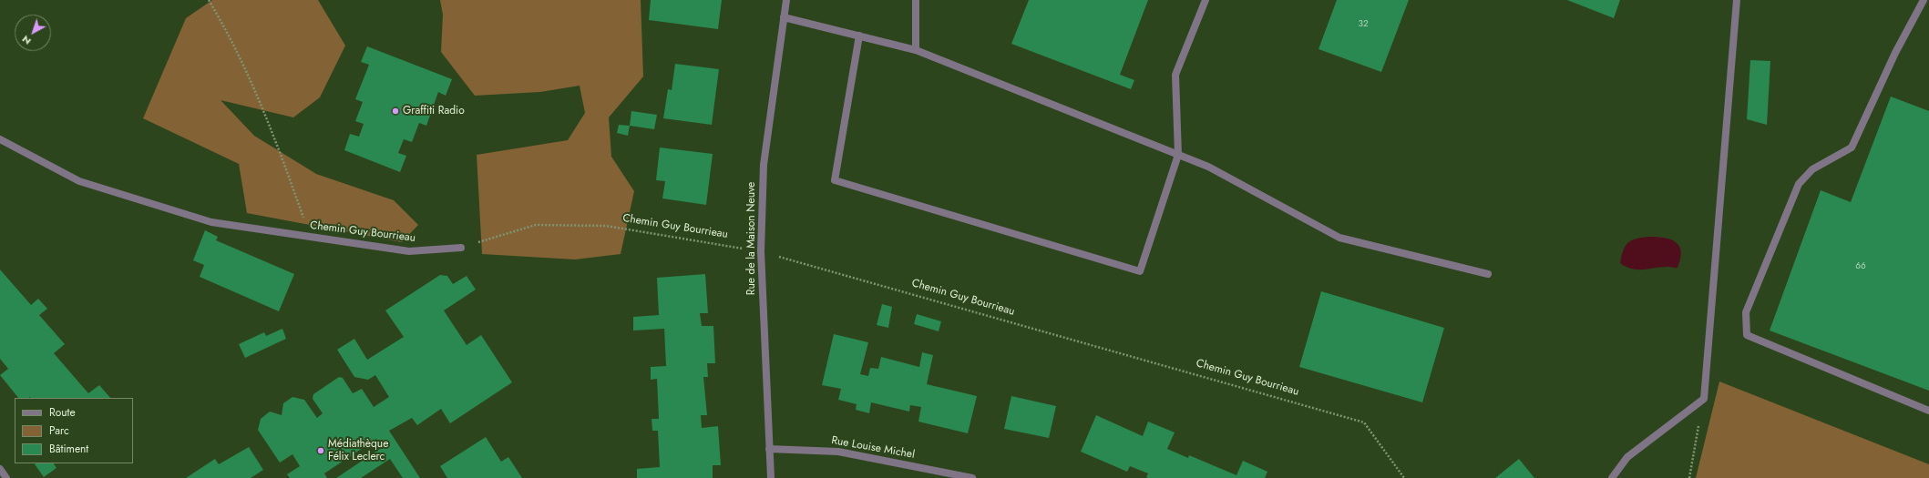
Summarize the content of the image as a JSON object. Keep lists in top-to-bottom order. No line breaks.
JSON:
{"streets":{"street":["Chemin Guy Bourrieau","Rue de la Maison Neuve","Rue Louise Michel"]},"crossings":[["Chemin Guy Bourrieau","Rue de la Maison Neuve"],["Rue de la Maison Neuve","Rue Louise Michel"]],"places":["Graffiti Radio","Médiathèque Félix Leclerc"],"house_numbers":["32","66"],"legend":["Route","Parc","Bâtiment"],"north":"bottom left"}
